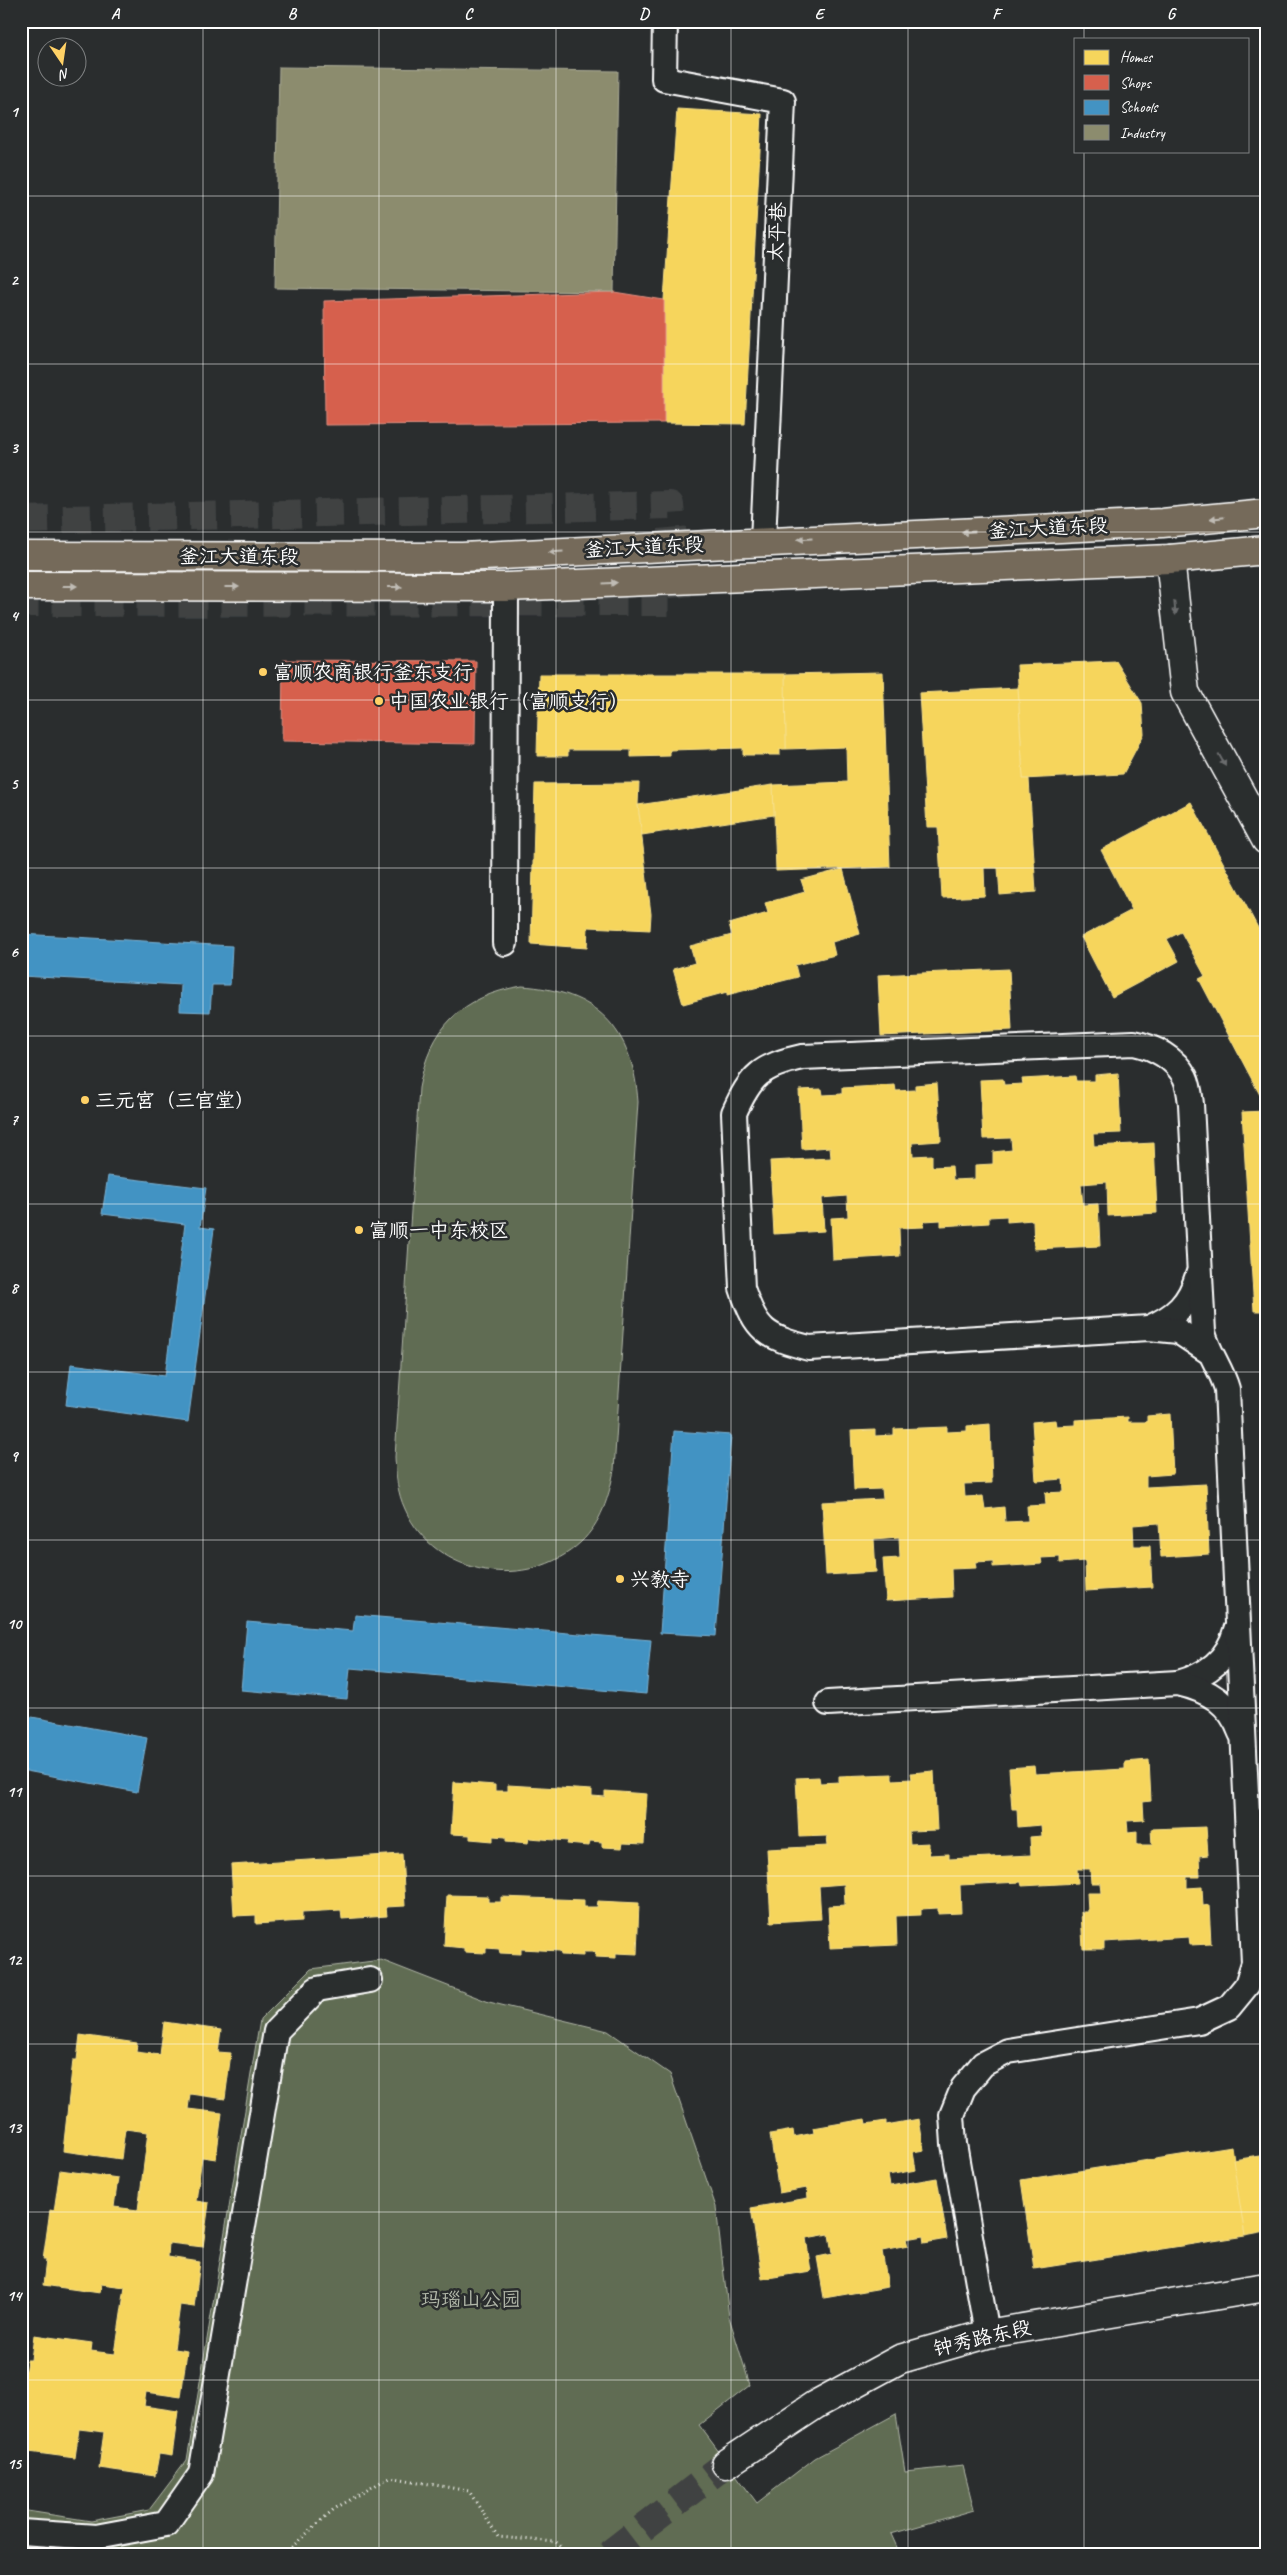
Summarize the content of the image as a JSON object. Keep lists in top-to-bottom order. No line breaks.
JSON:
{"streets":{"main road":["釜江大道东段"],"street":["钟秀路东段"],"lane":["太平巷"]},"crossings":[["太平巷","釜江大道东段"]],"parks":["玛瑙山公园"],"places":["富顺农商银行釜东支行","中国农业银行（富顺支行）","三元宫（三官堂）","富顺一中东校区","兴教寺"],"legend":["Homes","Shops","Schools","Industry"],"north":"bottom","grid":{"columns":["A","B","C","D","E","F","G"],"rows":["1","2","3","4","5","6","7","8","9","10","11","12","13","14","15"]}}
